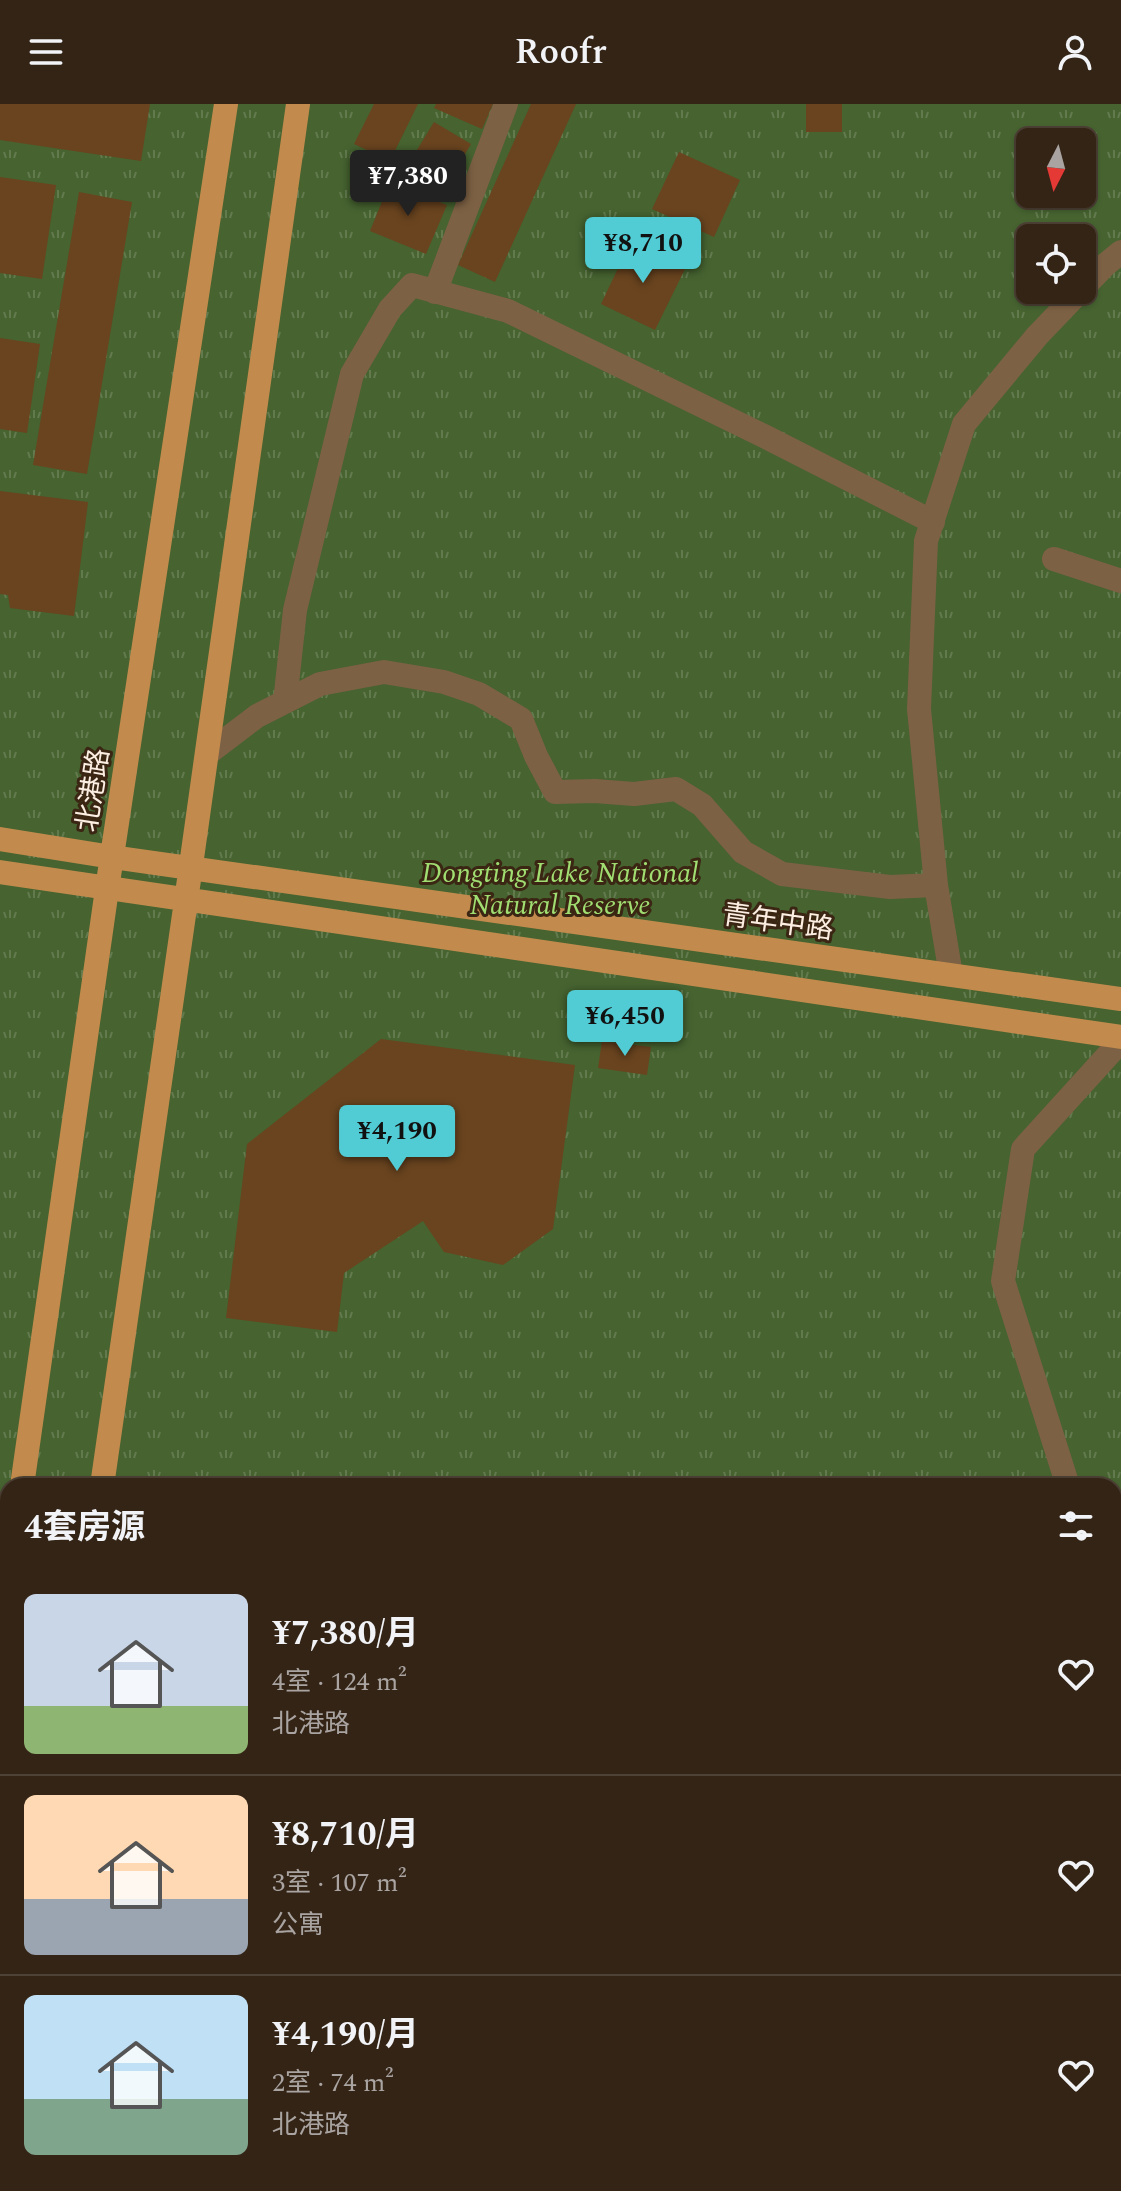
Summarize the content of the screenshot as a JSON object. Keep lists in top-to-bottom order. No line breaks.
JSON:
{"streets":{"main road":["北港路","青年中路"]},"crossings":[["北港路","青年中路"]],"parks":["Dongting Lake National Natural Reserve"],"north":"bottom","page":{"header":"Roofr","price":["¥7,380","¥8,710","¥6,450","¥4,190"],"heading":"4套房源","list":[{"name":"¥7,380/月","note":"4室 · 124 m² · 北港路"},{"name":"¥8,710/月","note":"3室 · 107 m² · 公寓"},{"name":"¥4,190/月","note":"2室 · 74 m² · 北港路"}]}}
